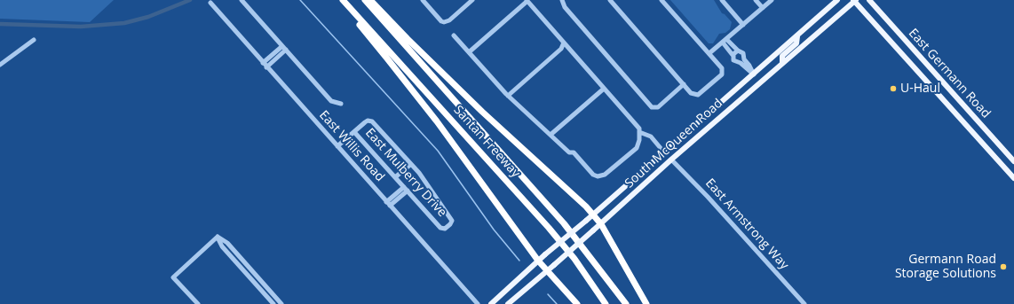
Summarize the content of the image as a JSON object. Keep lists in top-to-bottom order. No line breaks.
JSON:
{"streets":{"highway":["Santan Freeway"],"main road":["East Germann Road","South McQueen Road"],"street":["East Willis Road","East Mulberry Drive","East Armstrong Way"]},"crossings":[["East Germann Road","South McQueen Road"],["South McQueen Road","East Armstrong Way"]],"places":["U-Haul","Germann Road Storage Solutions"]}
